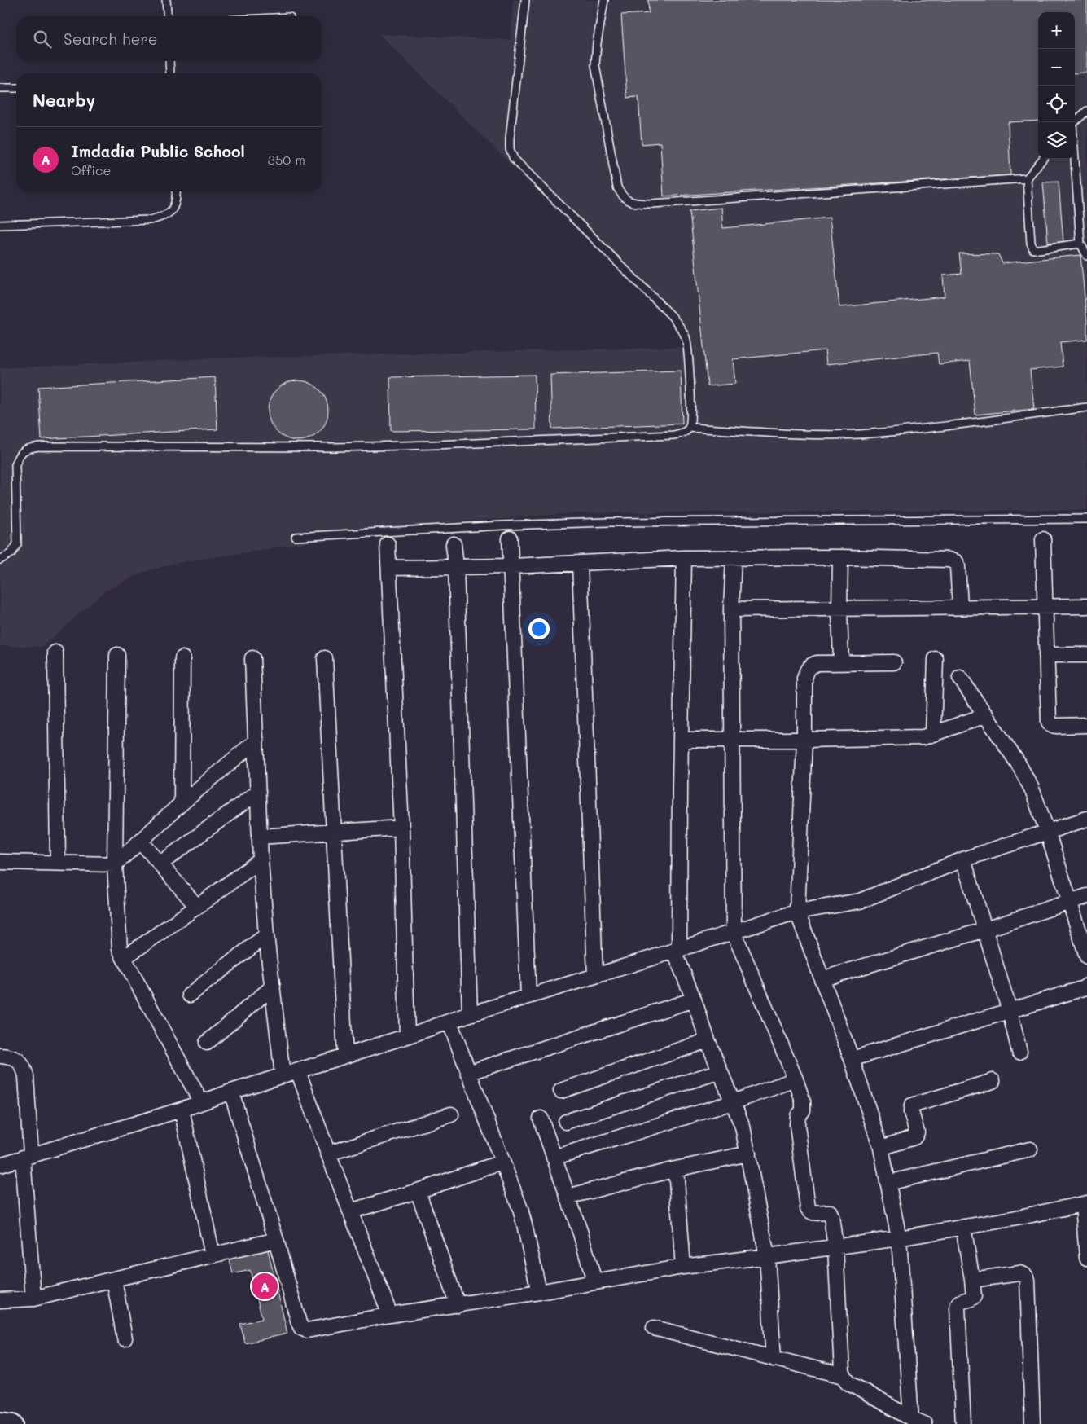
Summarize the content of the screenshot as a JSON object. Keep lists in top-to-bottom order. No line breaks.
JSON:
{"page":{"map_buttons":["+","−"],"search":"Search here","heading":"Nearby","list":[{"mark":"A","name":"Imdadia Public School","note":"Office","value":"350 m"}],"pins":"A"}}
